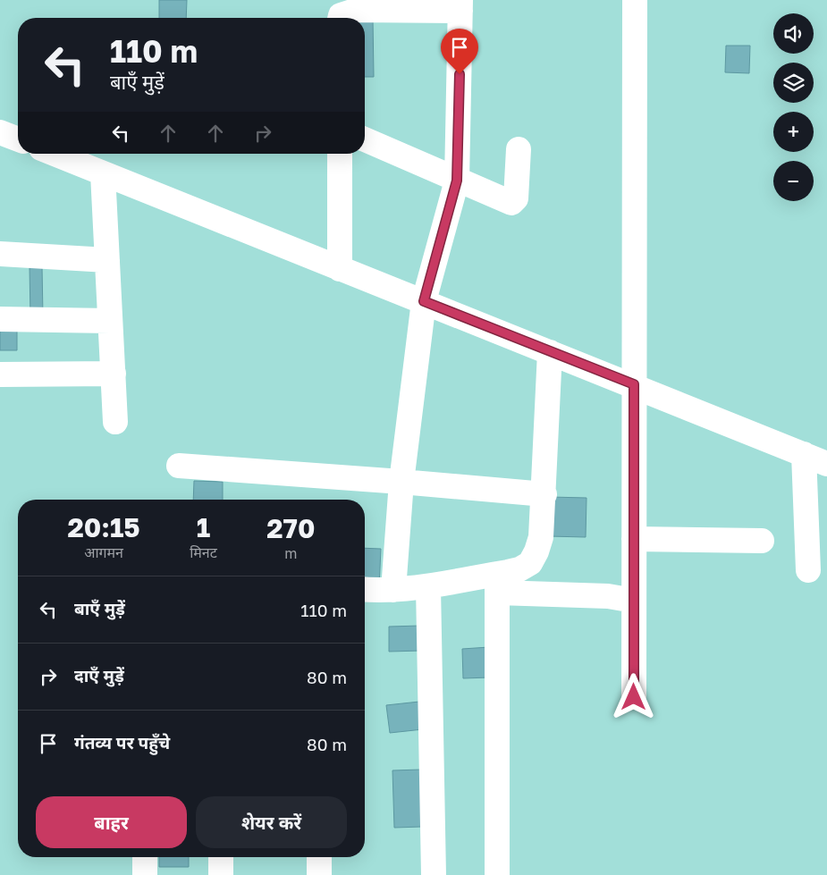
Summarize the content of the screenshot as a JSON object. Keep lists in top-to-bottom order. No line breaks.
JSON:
{"page":{"map_buttons":["+","−"],"turn":["110 m","बाएँ मुड़ें"],"eta":["20:15","आगमन","1","मिनट","270","m"],"list":[{"name":"बाएँ मुड़ें","value":"110 m"},{"name":"दाएँ मुड़ें","value":"80 m"},{"name":"गंतव्य पर पहुँचे","value":"80 m"}],"buttons":["बाहर","शेयर करें"]}}
